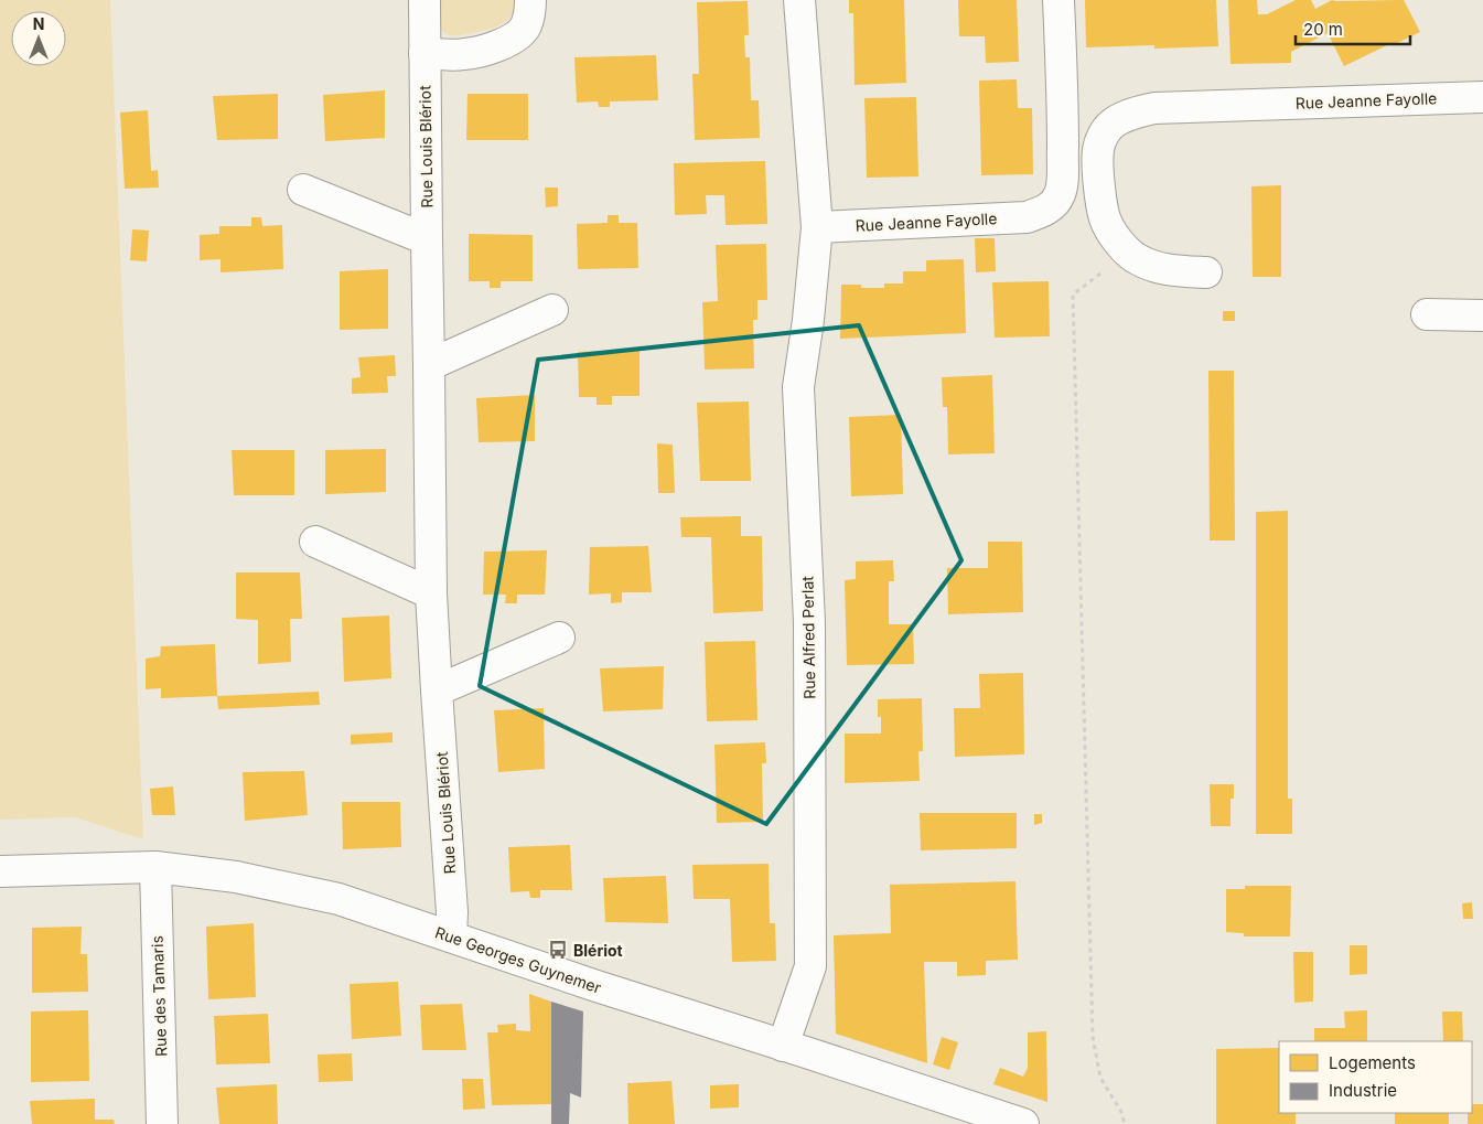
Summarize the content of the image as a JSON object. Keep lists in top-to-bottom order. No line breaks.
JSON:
{"streets":{"street":["Rue Jeanne Fayolle","Rue Louis Blériot","Rue Alfred Perlat","Rue Georges Guynemer","Rue des Tamaris"]},"crossings":[["Rue Jeanne Fayolle","Rue Alfred Perlat"],["Rue Louis Blériot","Rue Georges Guynemer"],["Rue Alfred Perlat","Rue Georges Guynemer"],["Rue Georges Guynemer","Rue des Tamaris"]],"places":{"bus stop":["Blériot"]},"legend":["Logements","Industrie"],"scale_bar":"20 m","north":"top"}
